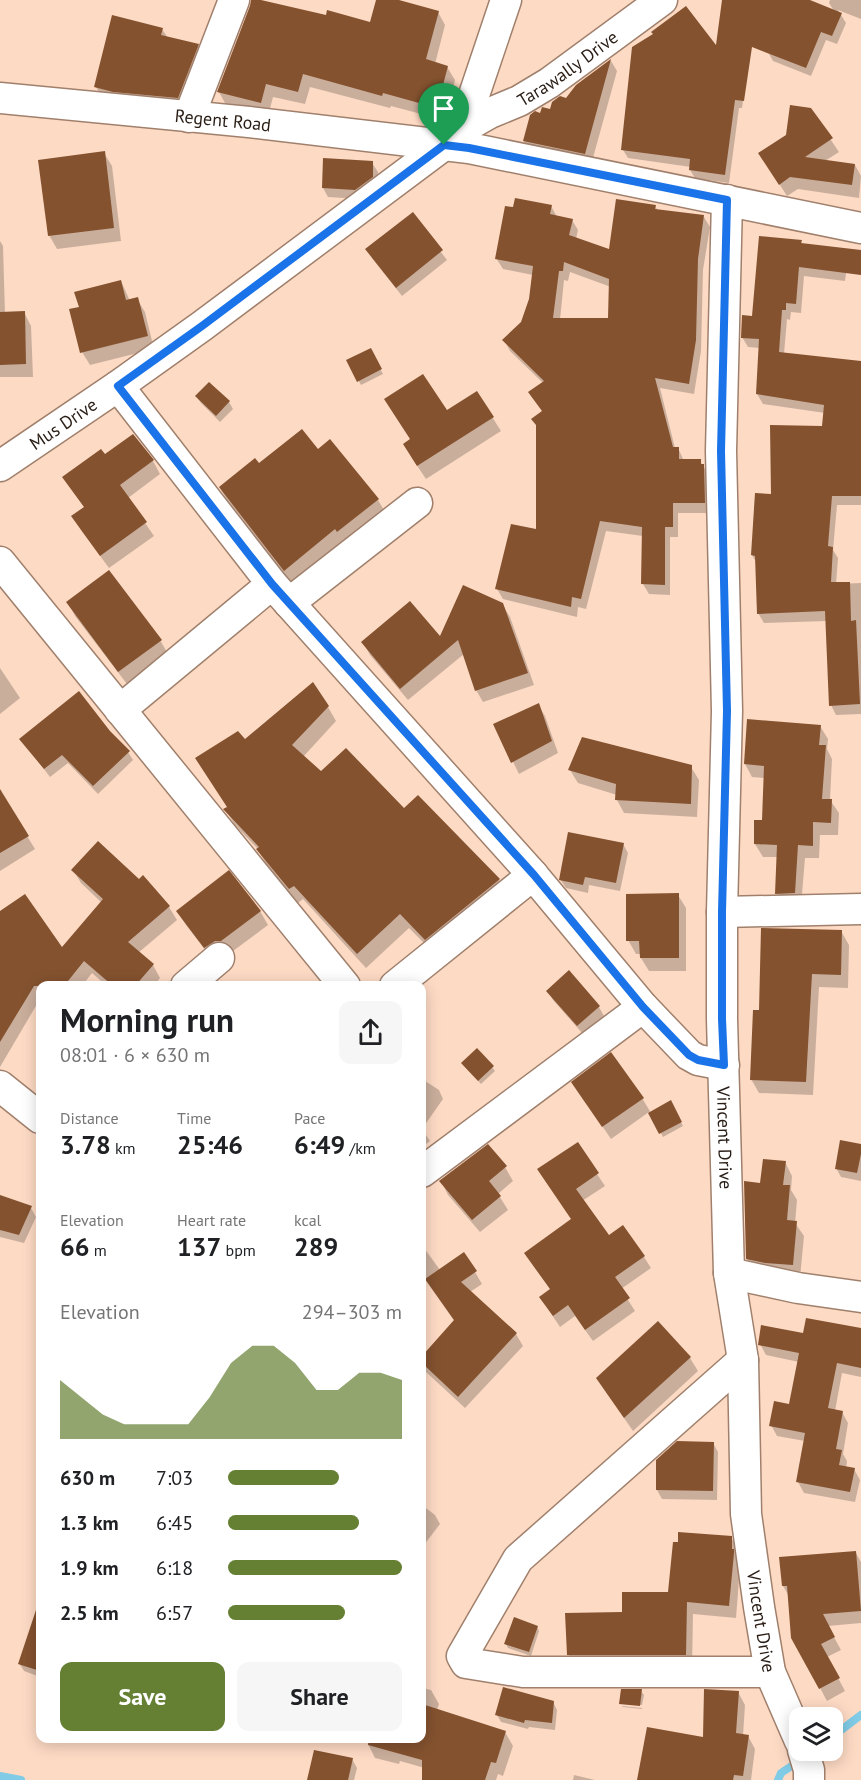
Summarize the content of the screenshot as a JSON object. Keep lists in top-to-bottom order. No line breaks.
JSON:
{"streets":{"street":["Tarawally Drive","Regent Road","Mus Drive","Vincent Drive"]},"crossings":[["Tarawally Drive","Regent Road"],["Tarawally Drive","Mus Drive"],["Regent Road","Mus Drive"],["Regent Road","Vincent Drive"]],"page":{"heading":["Morning run","08:01 · 6 × 630 m"],"stats":[["Distance","3.78 km"],["Time","25:46"],["Pace","6:49 /km"],["Elevation","66 m"],["Heart rate","137 bpm"],["kcal","289"]],"chart":["Elevation","294–303 m"],"list":[{"name":"630 m","note":"7:03"},{"name":"1.3 km","note":"6:45"},{"name":"1.9 km","note":"6:18"},{"name":"2.5 km","note":"6:57"}],"buttons":["Save","Share"]}}
